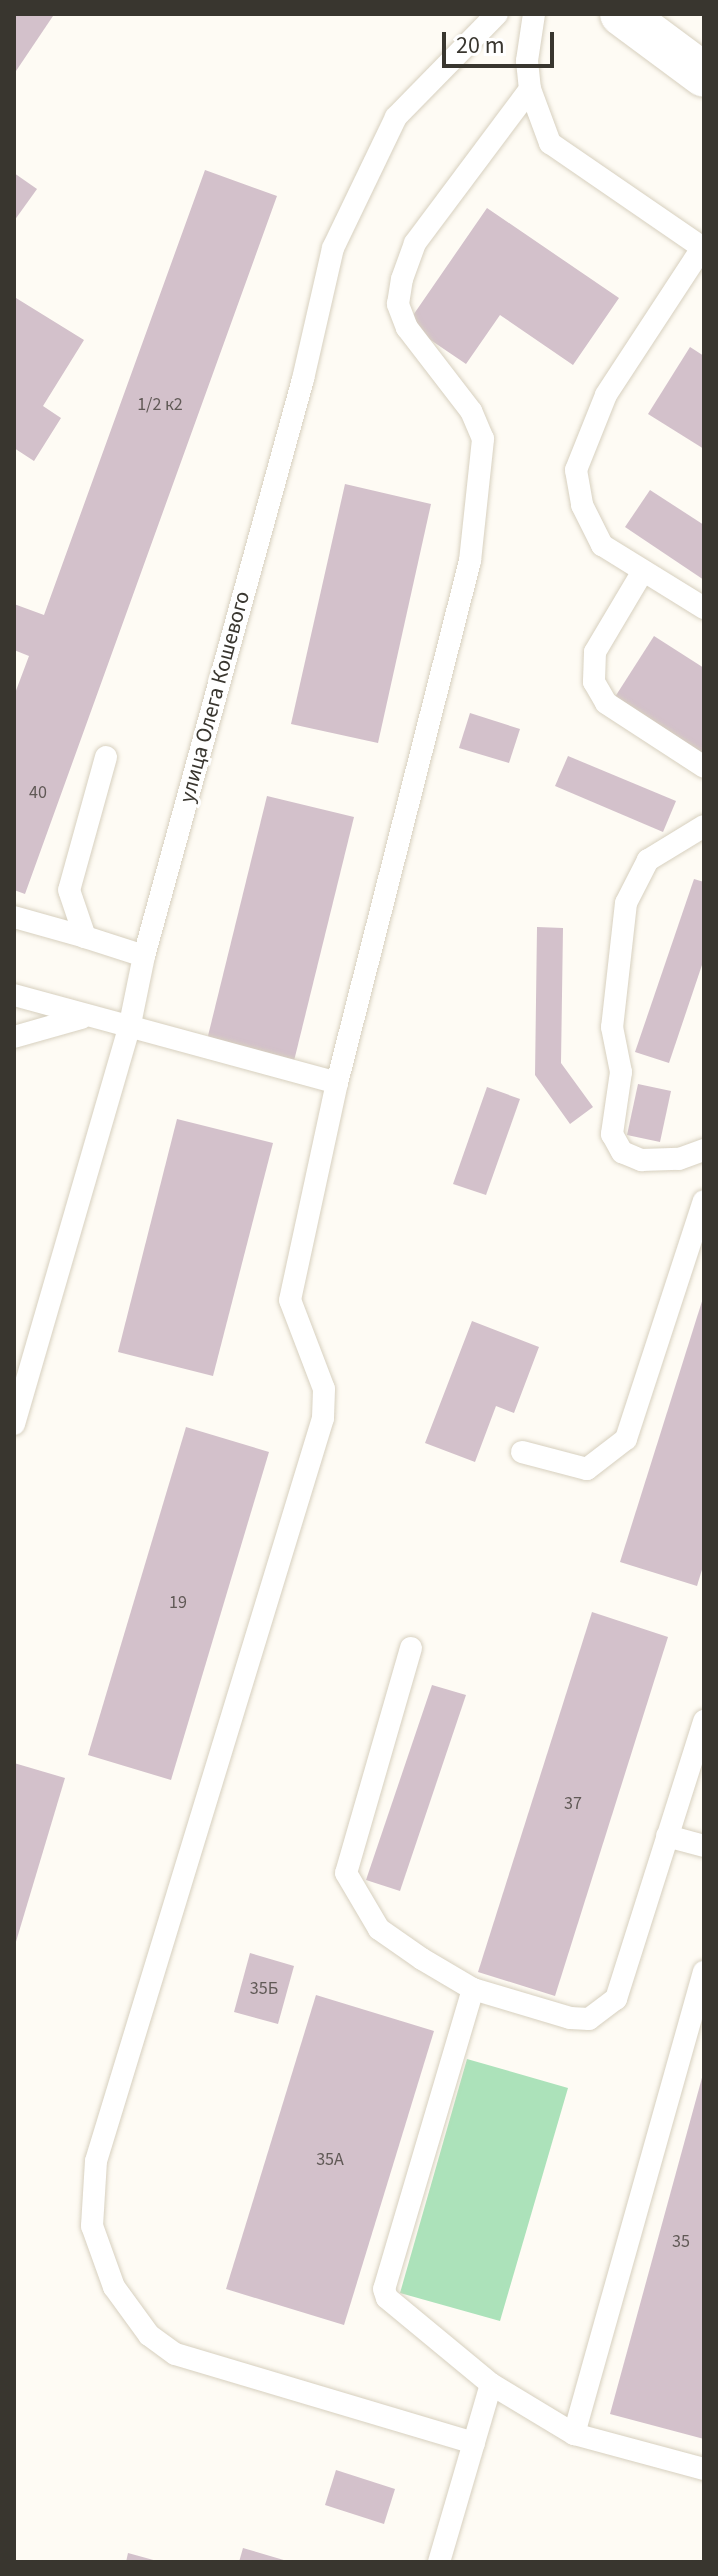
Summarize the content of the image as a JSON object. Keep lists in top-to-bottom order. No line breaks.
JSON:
{"streets":{"lane":["улица Олега Кошевого"]},"house_numbers":["1/2 к2","40","19","37","35Б","35А","35"],"scale_bar":"20 m"}
